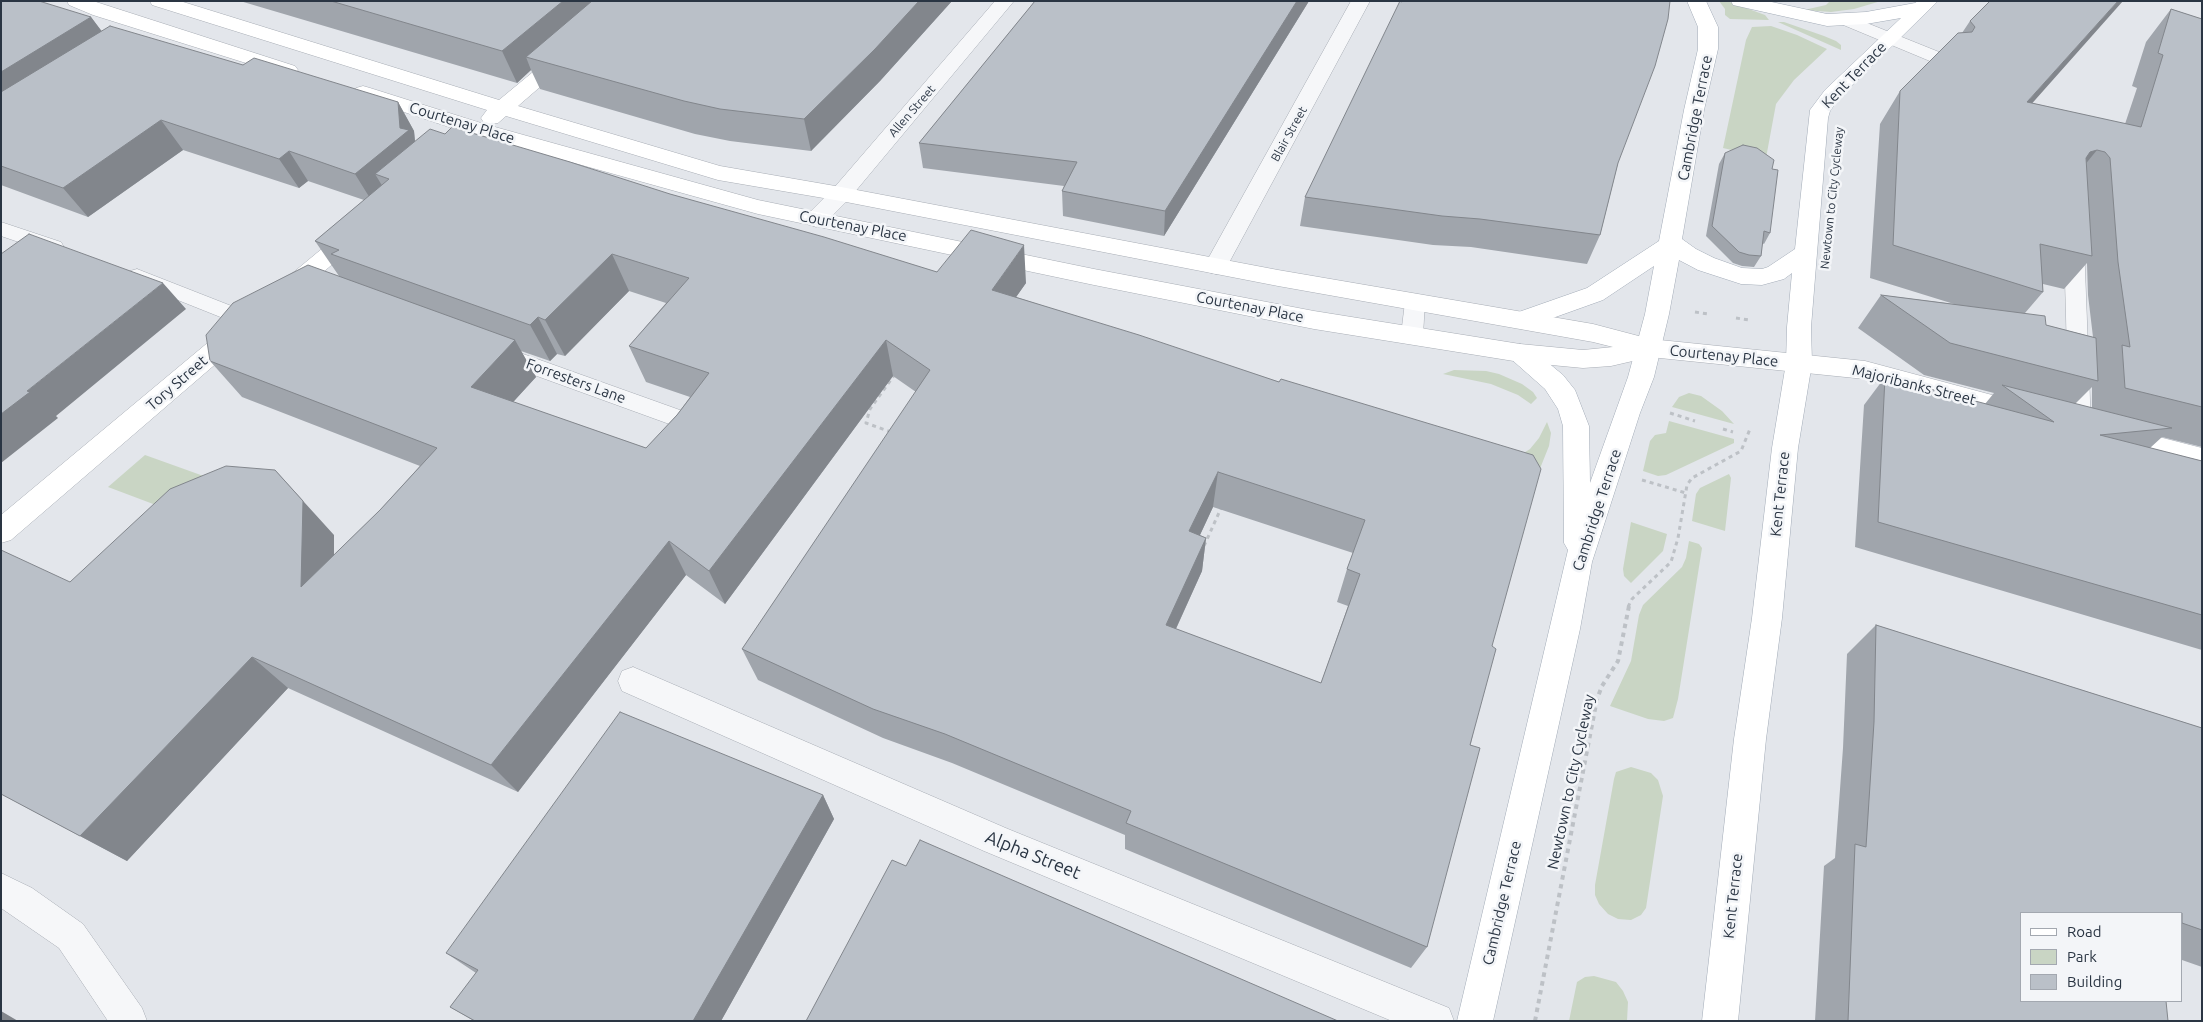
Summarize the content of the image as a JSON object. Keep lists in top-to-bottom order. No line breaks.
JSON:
{"streets":{"street":["Kent Terrace","Allen Street","Cambridge Terrace","Courtenay Place","Blair Street","Tory Street","Majoribanks Street","Alpha Street"],"lane":["Forresters Lane"],"path":["Newtown to City Cycleway"]},"crossings":[["Kent Terrace","Courtenay Place"],["Kent Terrace","Majoribanks Street"],["Allen Street","Courtenay Place"],["Cambridge Terrace","Courtenay Place"],["Courtenay Place","Blair Street"],["Courtenay Place","Majoribanks Street"]],"legend":["Road","Park","Building"]}
